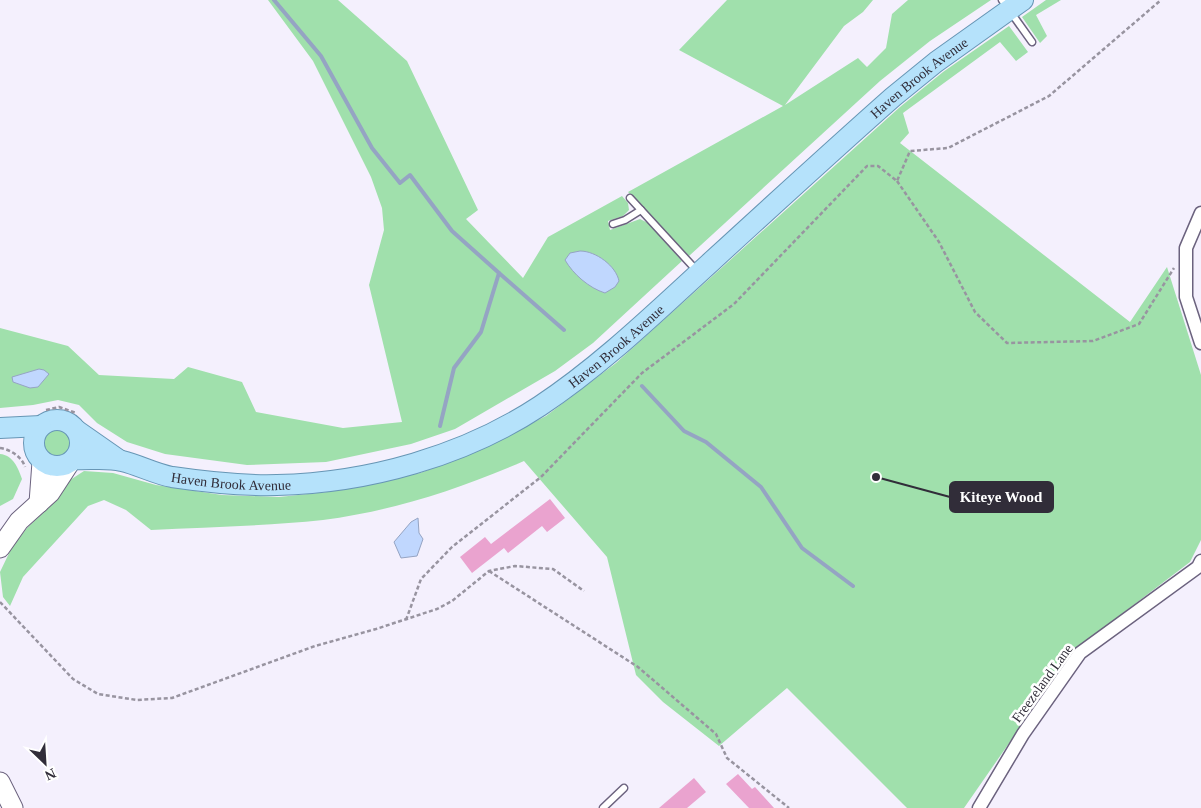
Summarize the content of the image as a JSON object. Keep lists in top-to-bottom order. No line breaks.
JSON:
{"streets":{"main road":["Haven Brook Avenue"],"street":["Freezeland Lane"]},"places":["Kiteye Wood"],"north":"bottom right"}
